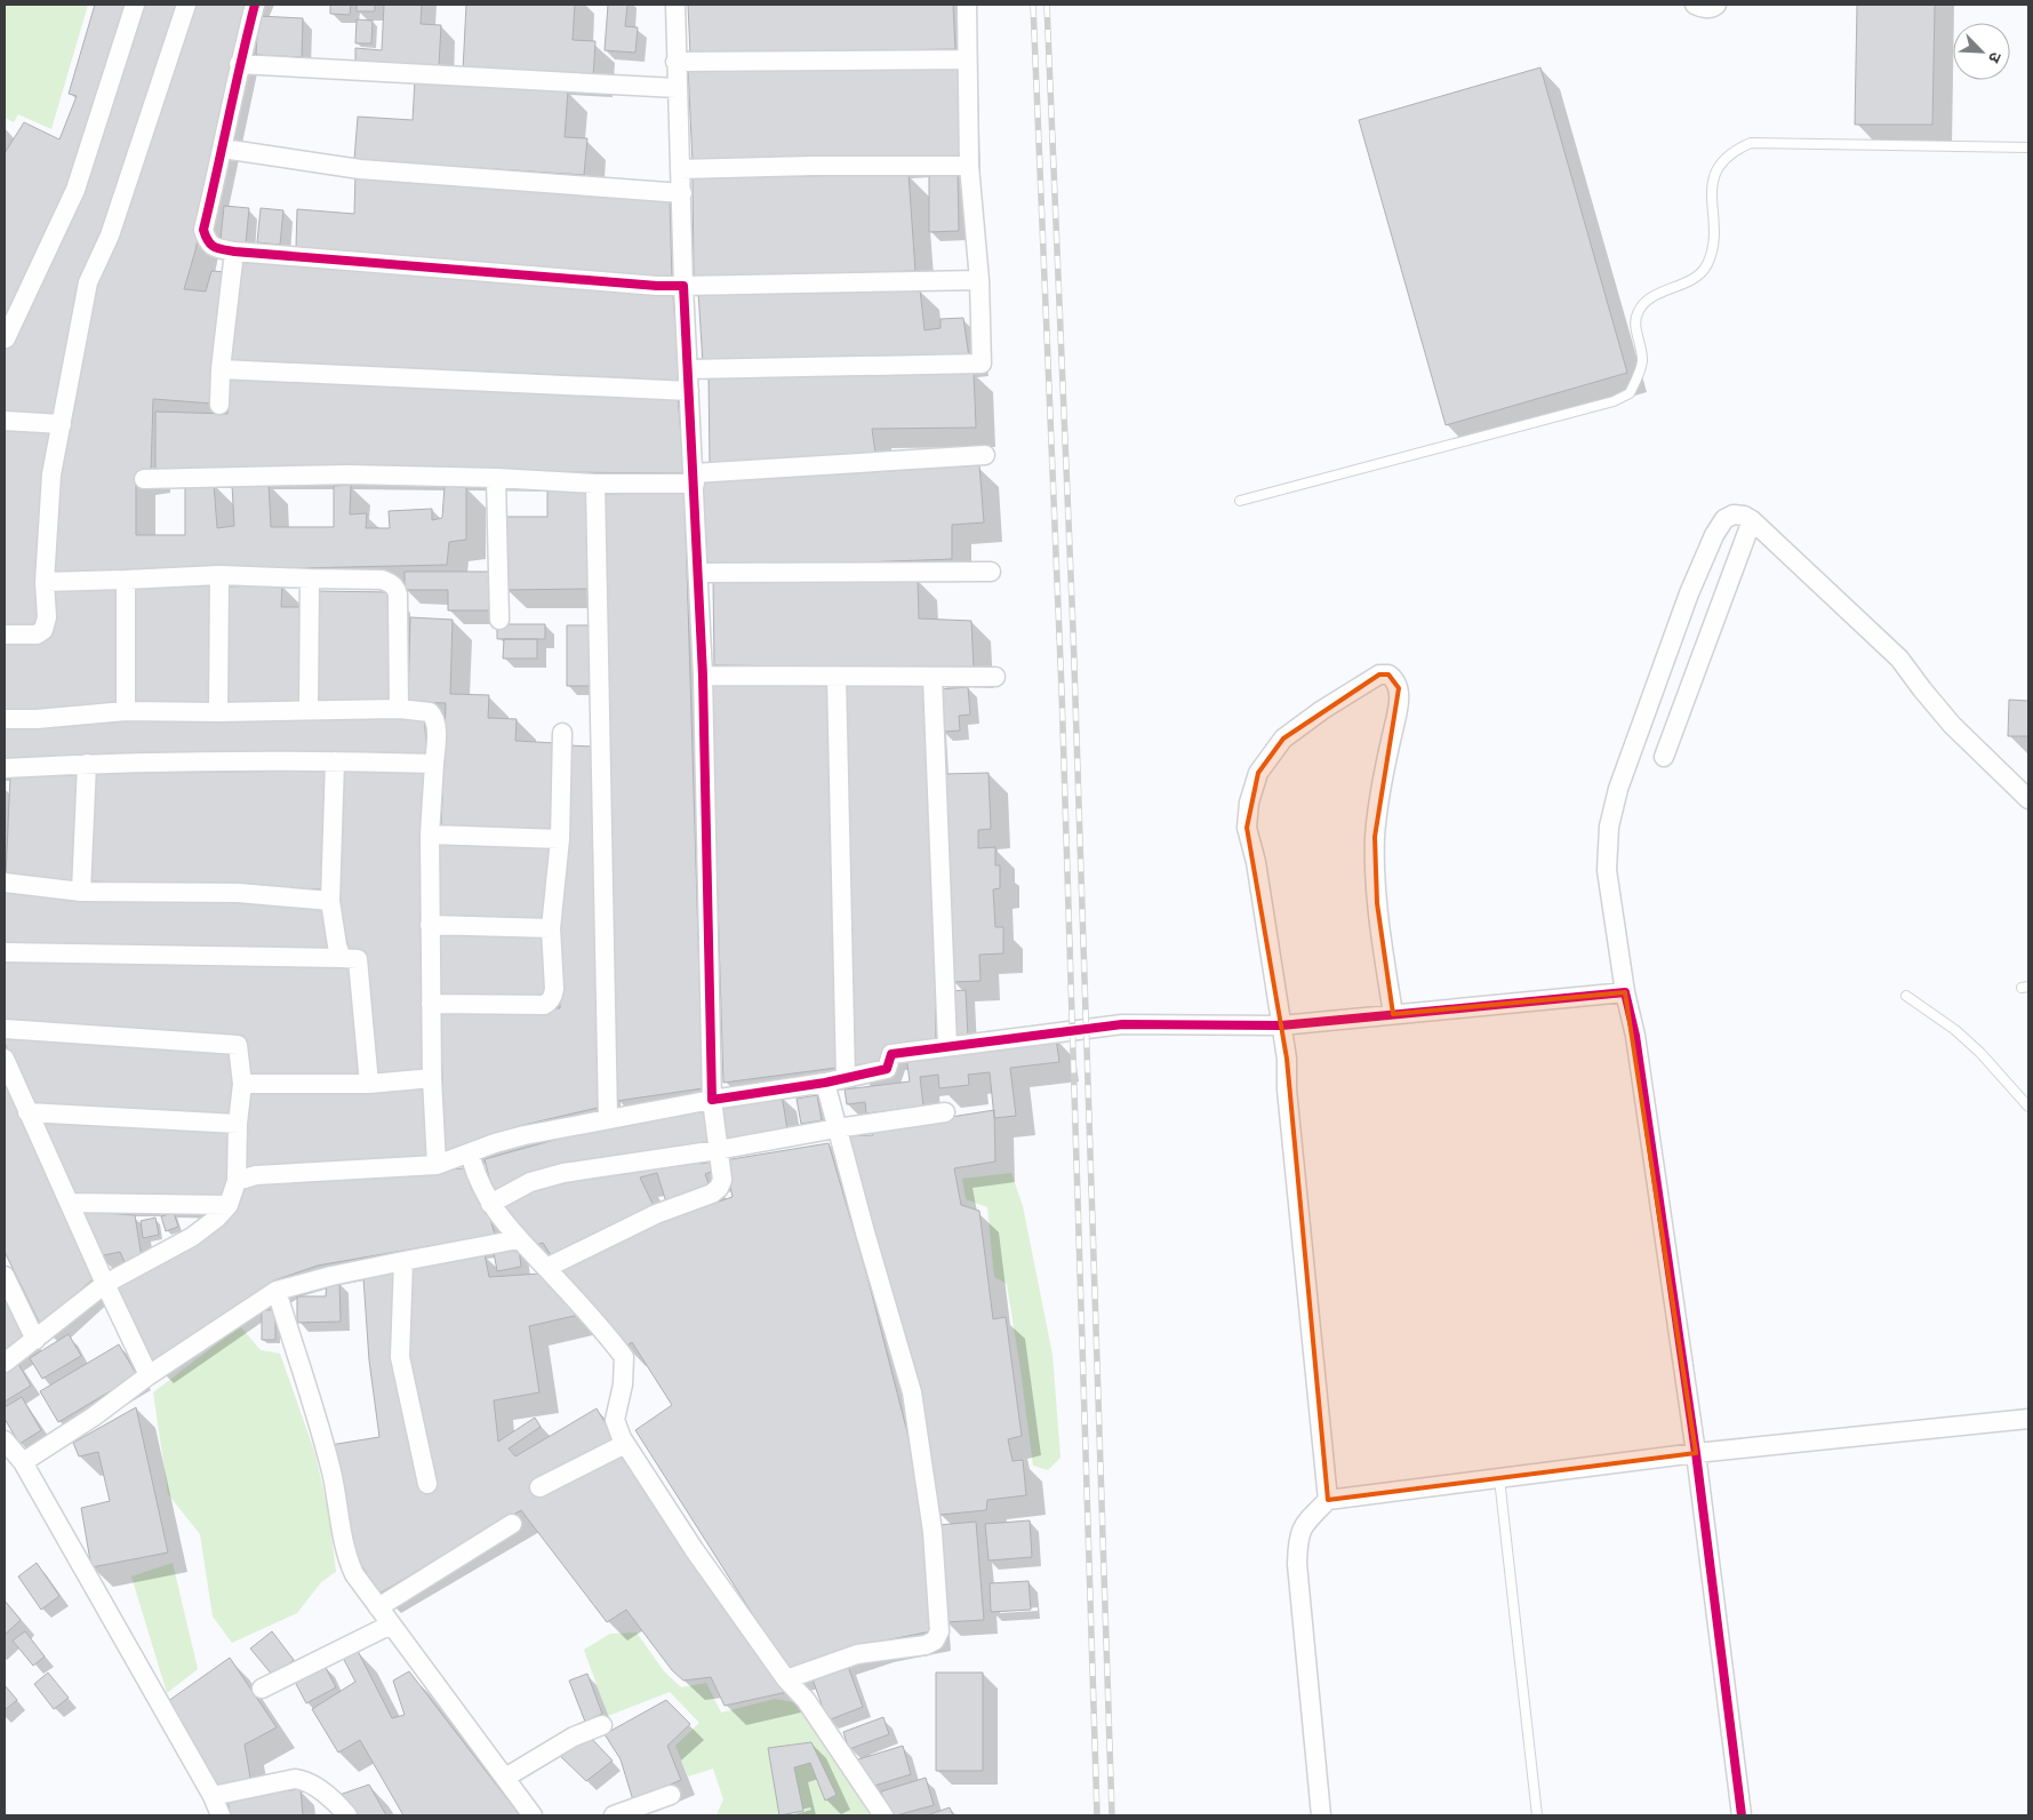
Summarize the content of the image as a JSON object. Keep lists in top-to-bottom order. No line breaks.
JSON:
{"north":"bottom right"}
